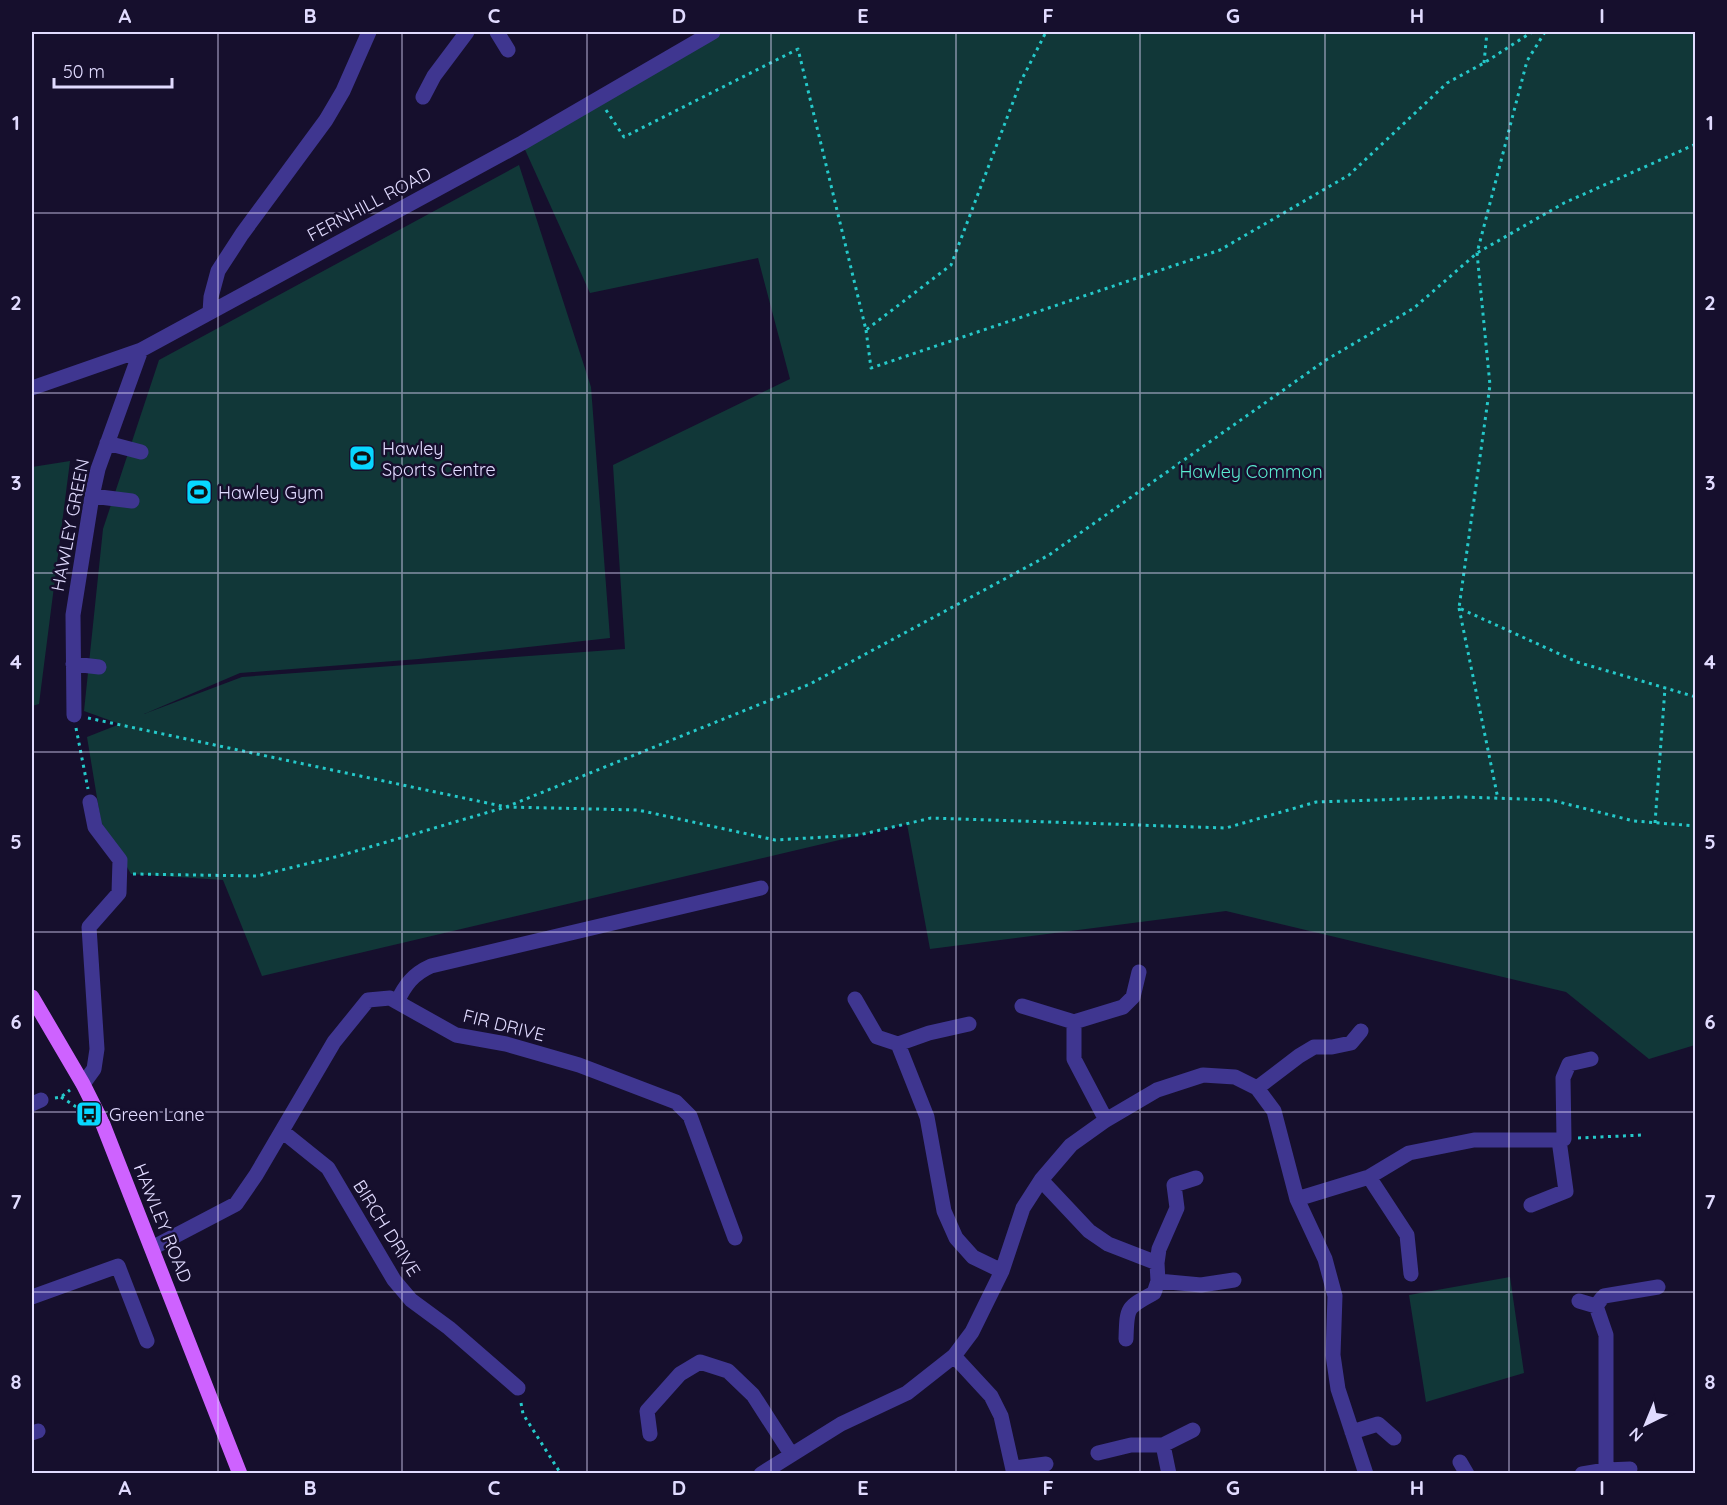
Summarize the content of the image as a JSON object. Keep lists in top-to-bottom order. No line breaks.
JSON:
{"streets":{"main road":["HAWLEY ROAD"],"street":["FERNHILL ROAD","HAWLEY GREEN","FIR DRIVE","BIRCH DRIVE"]},"crossings":[["FERNHILL ROAD","HAWLEY GREEN"],["FIR DRIVE","HAWLEY ROAD"],["FIR DRIVE","BIRCH DRIVE"]],"parks":["Hawley Common"],"places":{"sports":["Hawley Sports Centre","Hawley Gym"],"bus stop":["Green Lane"]},"scale_bar":"50 m","north":"bottom left","grid":{"columns":["A","B","C","D","E","F","G","H","I"],"rows":["1","2","3","4","5","6","7","8"]}}
